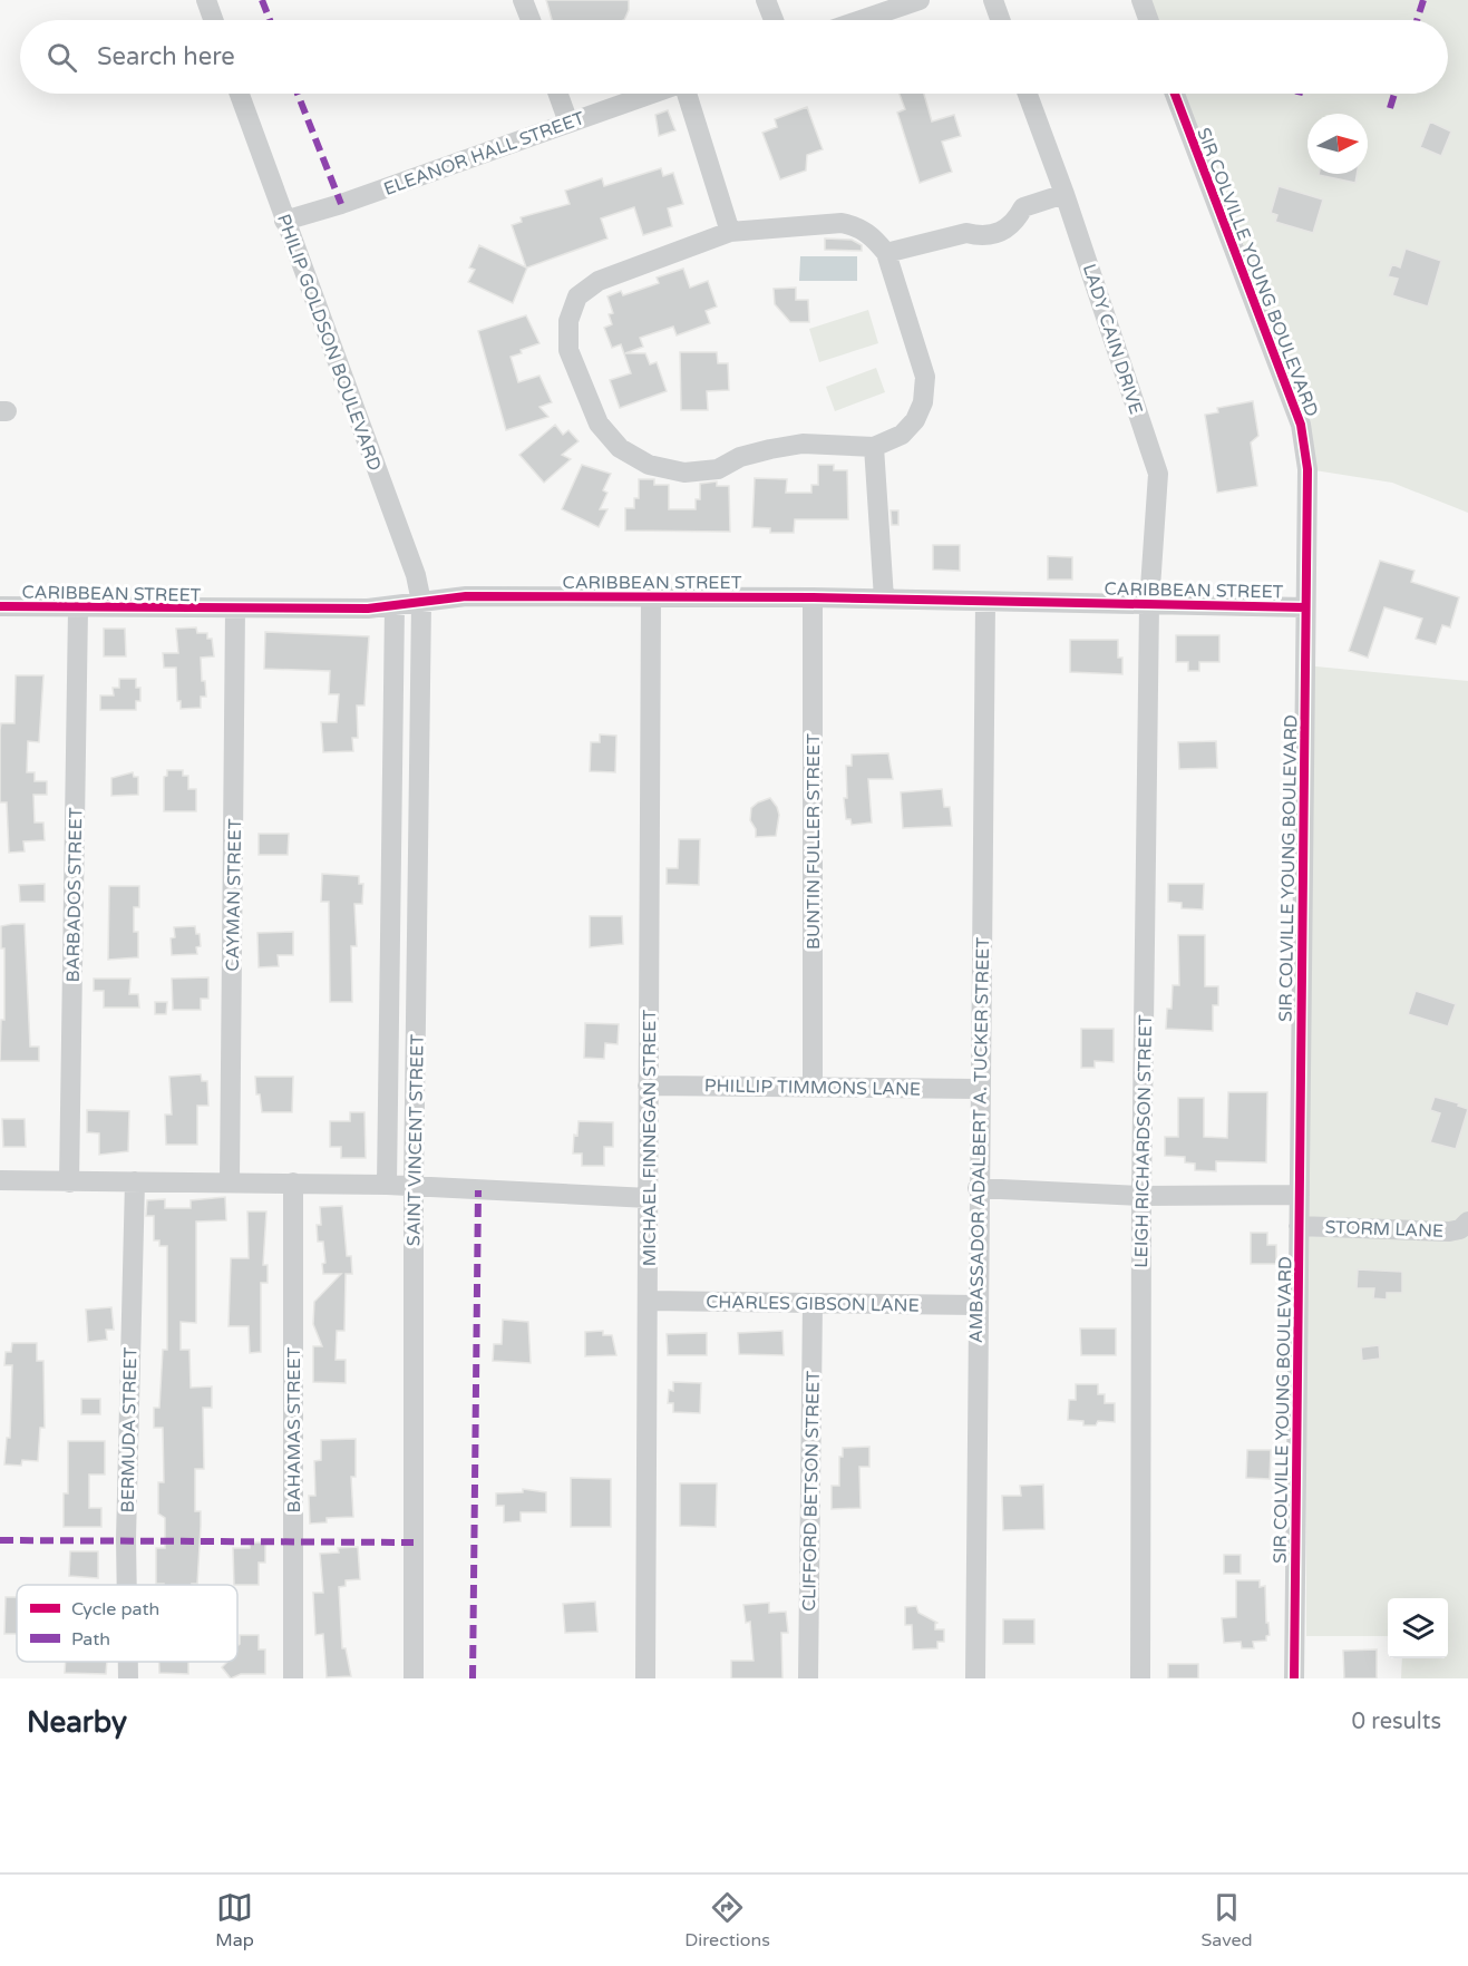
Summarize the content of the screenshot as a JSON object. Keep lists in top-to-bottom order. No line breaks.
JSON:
{"streets":{"street":["ELEANOR HALL STREET","SIR COLVILLE YOUNG BOULEVARD","LADY CAIN DRIVE","PHILIP GOLDSON BOULEVARD","CARIBBEAN STREET","BUNTIN FULLER STREET","BARBADOS STREET","CAYMAN STREET","PHILLIP TIMMONS LANE","MICHAEL FINNEGAN STREET","SAINT VINCENT STREET","AMBASSADOR ADALBERT A. TUCKER STREET","LEIGH RICHARDSON STREET","STORM LANE","CHARLES GIBSON LANE","BERMUDA STREET","BAHAMAS STREET","CLIFFORD BETSON STREET"]},"crossings":[["ELEANOR HALL STREET","PHILIP GOLDSON BOULEVARD"],["SIR COLVILLE YOUNG BOULEVARD","CARIBBEAN STREET"],["SIR COLVILLE YOUNG BOULEVARD","STORM LANE"],["LADY CAIN DRIVE","CARIBBEAN STREET"],["LADY CAIN DRIVE","LEIGH RICHARDSON STREET"],["PHILIP GOLDSON BOULEVARD","CARIBBEAN STREET"],["PHILIP GOLDSON BOULEVARD","SAINT VINCENT STREET"],["CARIBBEAN STREET","BUNTIN FULLER STREET"],["CARIBBEAN STREET","BARBADOS STREET"],["CARIBBEAN STREET","CAYMAN STREET"],["CARIBBEAN STREET","MICHAEL FINNEGAN STREET"],["CARIBBEAN STREET","SAINT VINCENT STREET"],["CARIBBEAN STREET","AMBASSADOR ADALBERT A. TUCKER STREET"],["CARIBBEAN STREET","LEIGH RICHARDSON STREET"],["BUNTIN FULLER STREET","PHILLIP TIMMONS LANE"],["PHILLIP TIMMONS LANE","MICHAEL FINNEGAN STREET"],["PHILLIP TIMMONS LANE","AMBASSADOR ADALBERT A. TUCKER STREET"],["MICHAEL FINNEGAN STREET","CHARLES GIBSON LANE"],["AMBASSADOR ADALBERT A. TUCKER STREET","CHARLES GIBSON LANE"],["CHARLES GIBSON LANE","CLIFFORD BETSON STREET"]],"legend":["Cycle path","Path"],"north":"right","page":{"search":"Search here","heading":["Nearby","0 results"],"nav":["Map","Directions","Saved"]}}
